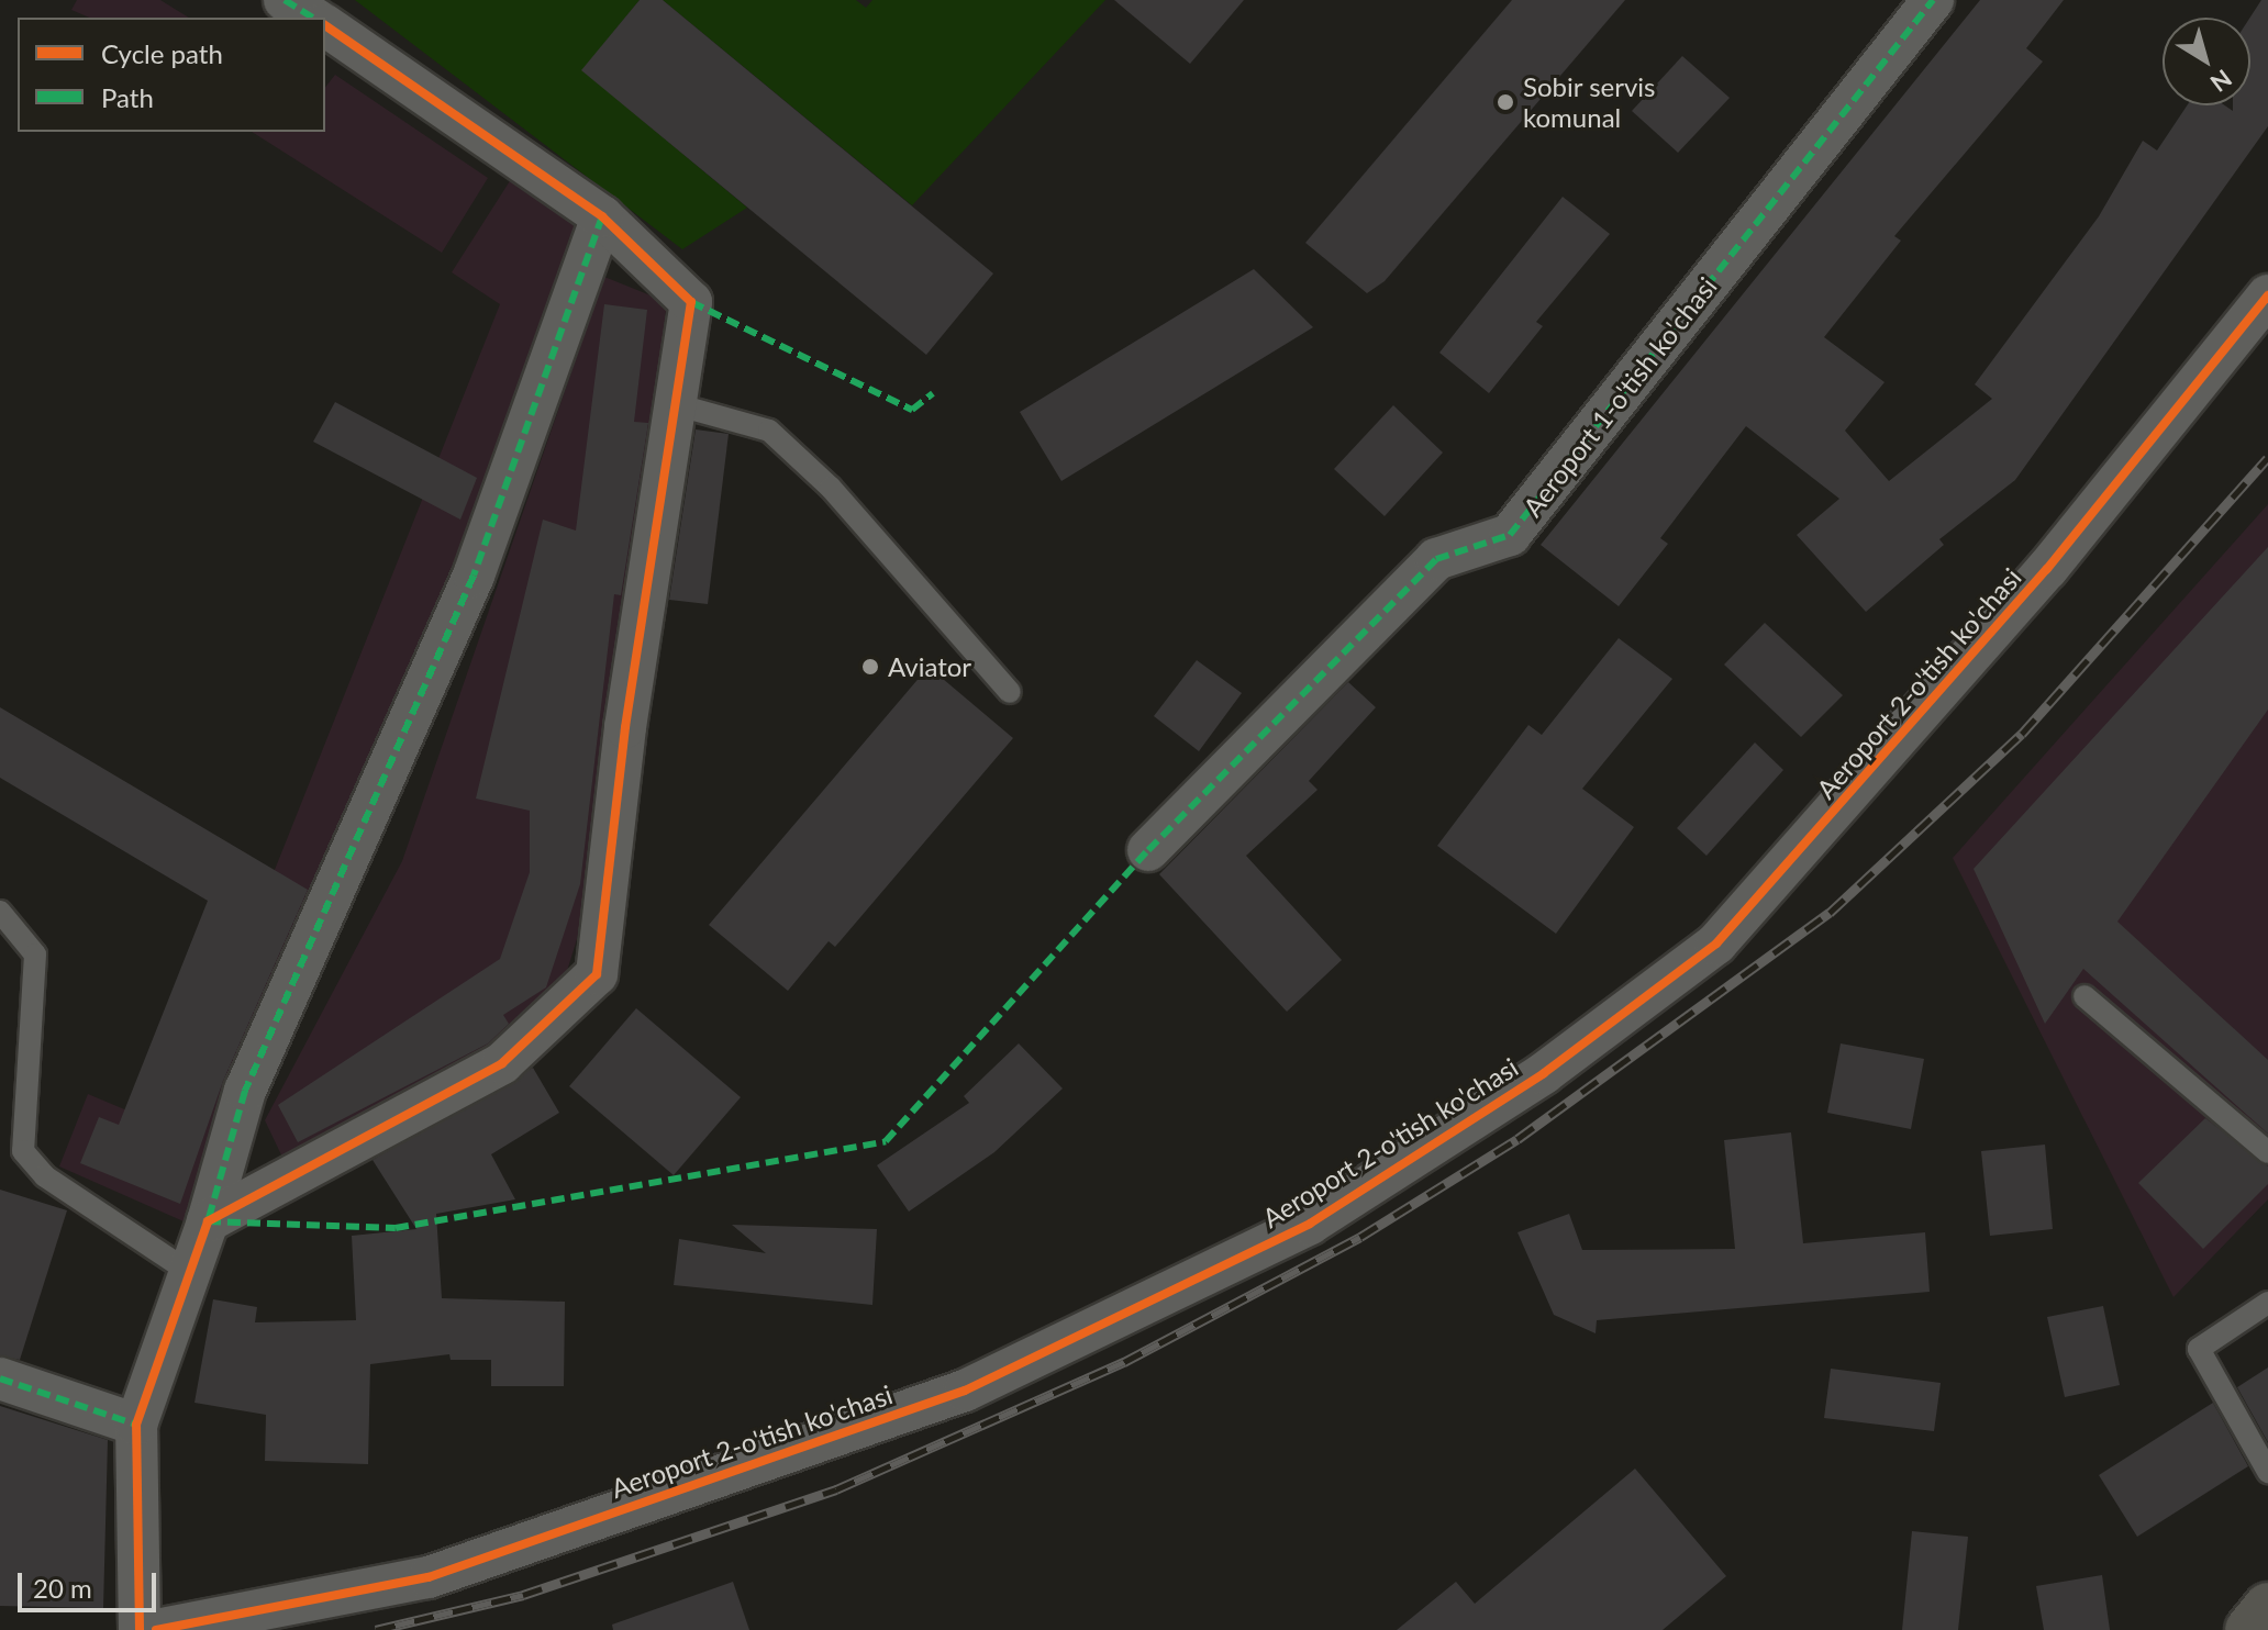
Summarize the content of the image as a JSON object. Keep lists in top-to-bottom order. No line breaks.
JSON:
{"streets":{"street":["Aeroport 1-o'tish ko'chasi","Aeroport 2-o'tish ko'chasi"]},"places":["Sobir servis komunal","Aviator"],"legend":["Cycle path","Path"],"scale_bar":"20 m","north":"bottom right"}
